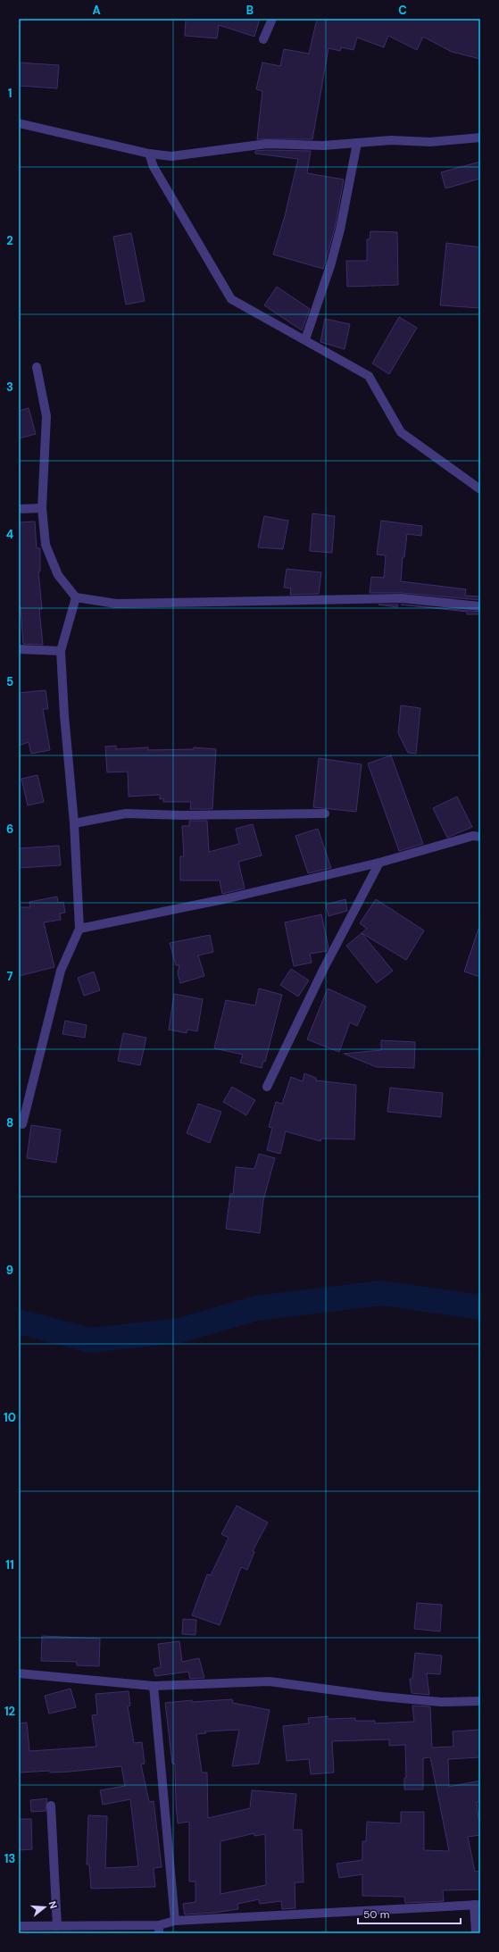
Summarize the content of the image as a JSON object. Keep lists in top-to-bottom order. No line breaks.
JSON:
{"scale_bar":"50 m","north":"right","grid":{"columns":["A","B","C"],"rows":["1","2","3","4","5","6","7","8","9","10","11","12","13"]}}
